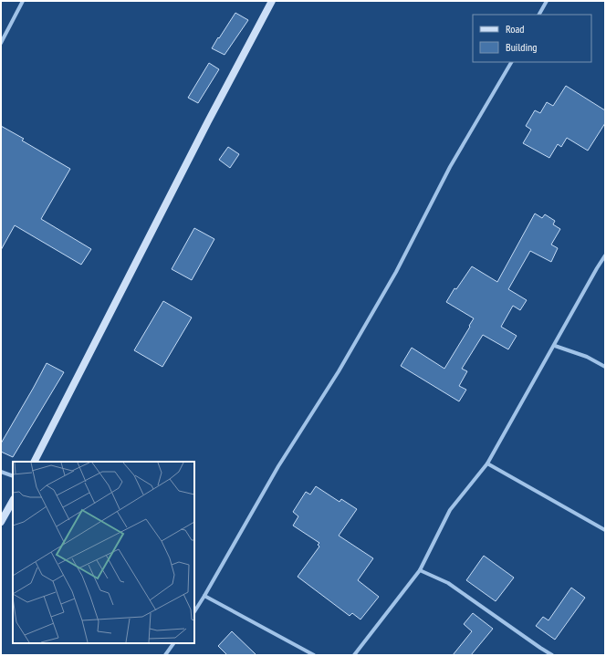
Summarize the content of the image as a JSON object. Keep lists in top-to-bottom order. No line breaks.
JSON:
{"legend":["Road","Building"]}
